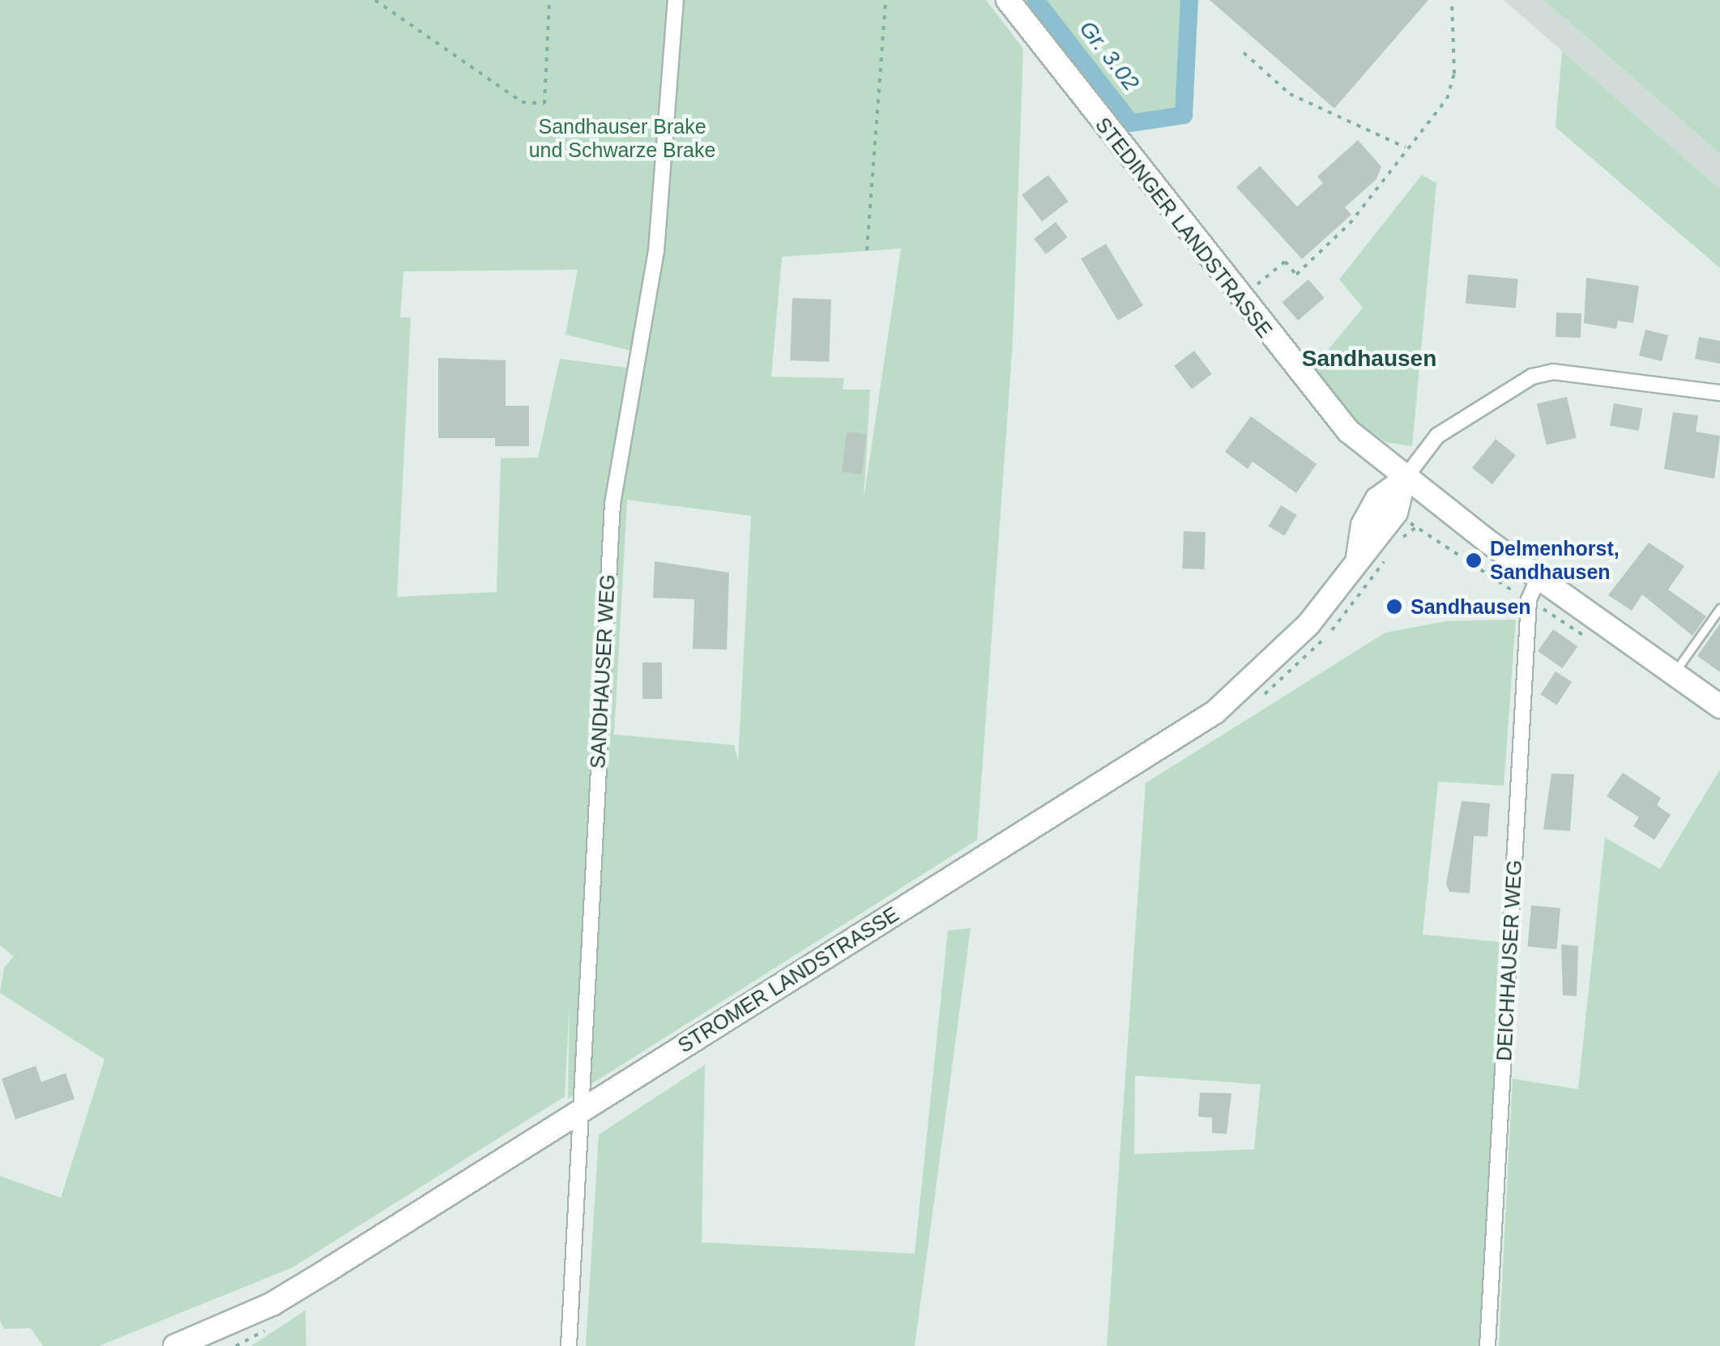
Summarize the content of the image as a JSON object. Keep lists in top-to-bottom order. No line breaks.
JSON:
{"streets":{"main road":["STEDINGER LANDSTRASSE","STROMER LANDSTRASSE"],"street":["SANDHAUSER WEG","DEICHHAUSER WEG"]},"crossings":[["STEDINGER LANDSTRASSE","DEICHHAUSER WEG"],["STEDINGER LANDSTRASSE","STROMER LANDSTRASSE"],["SANDHAUSER WEG","STROMER LANDSTRASSE"]],"districts":["Sandhausen"],"water":["Gr. 3.02"],"parks":["Sandhauser Brake und Schwarze Brake"],"places":["Delmenhorst, Sandhausen","Sandhausen"]}
